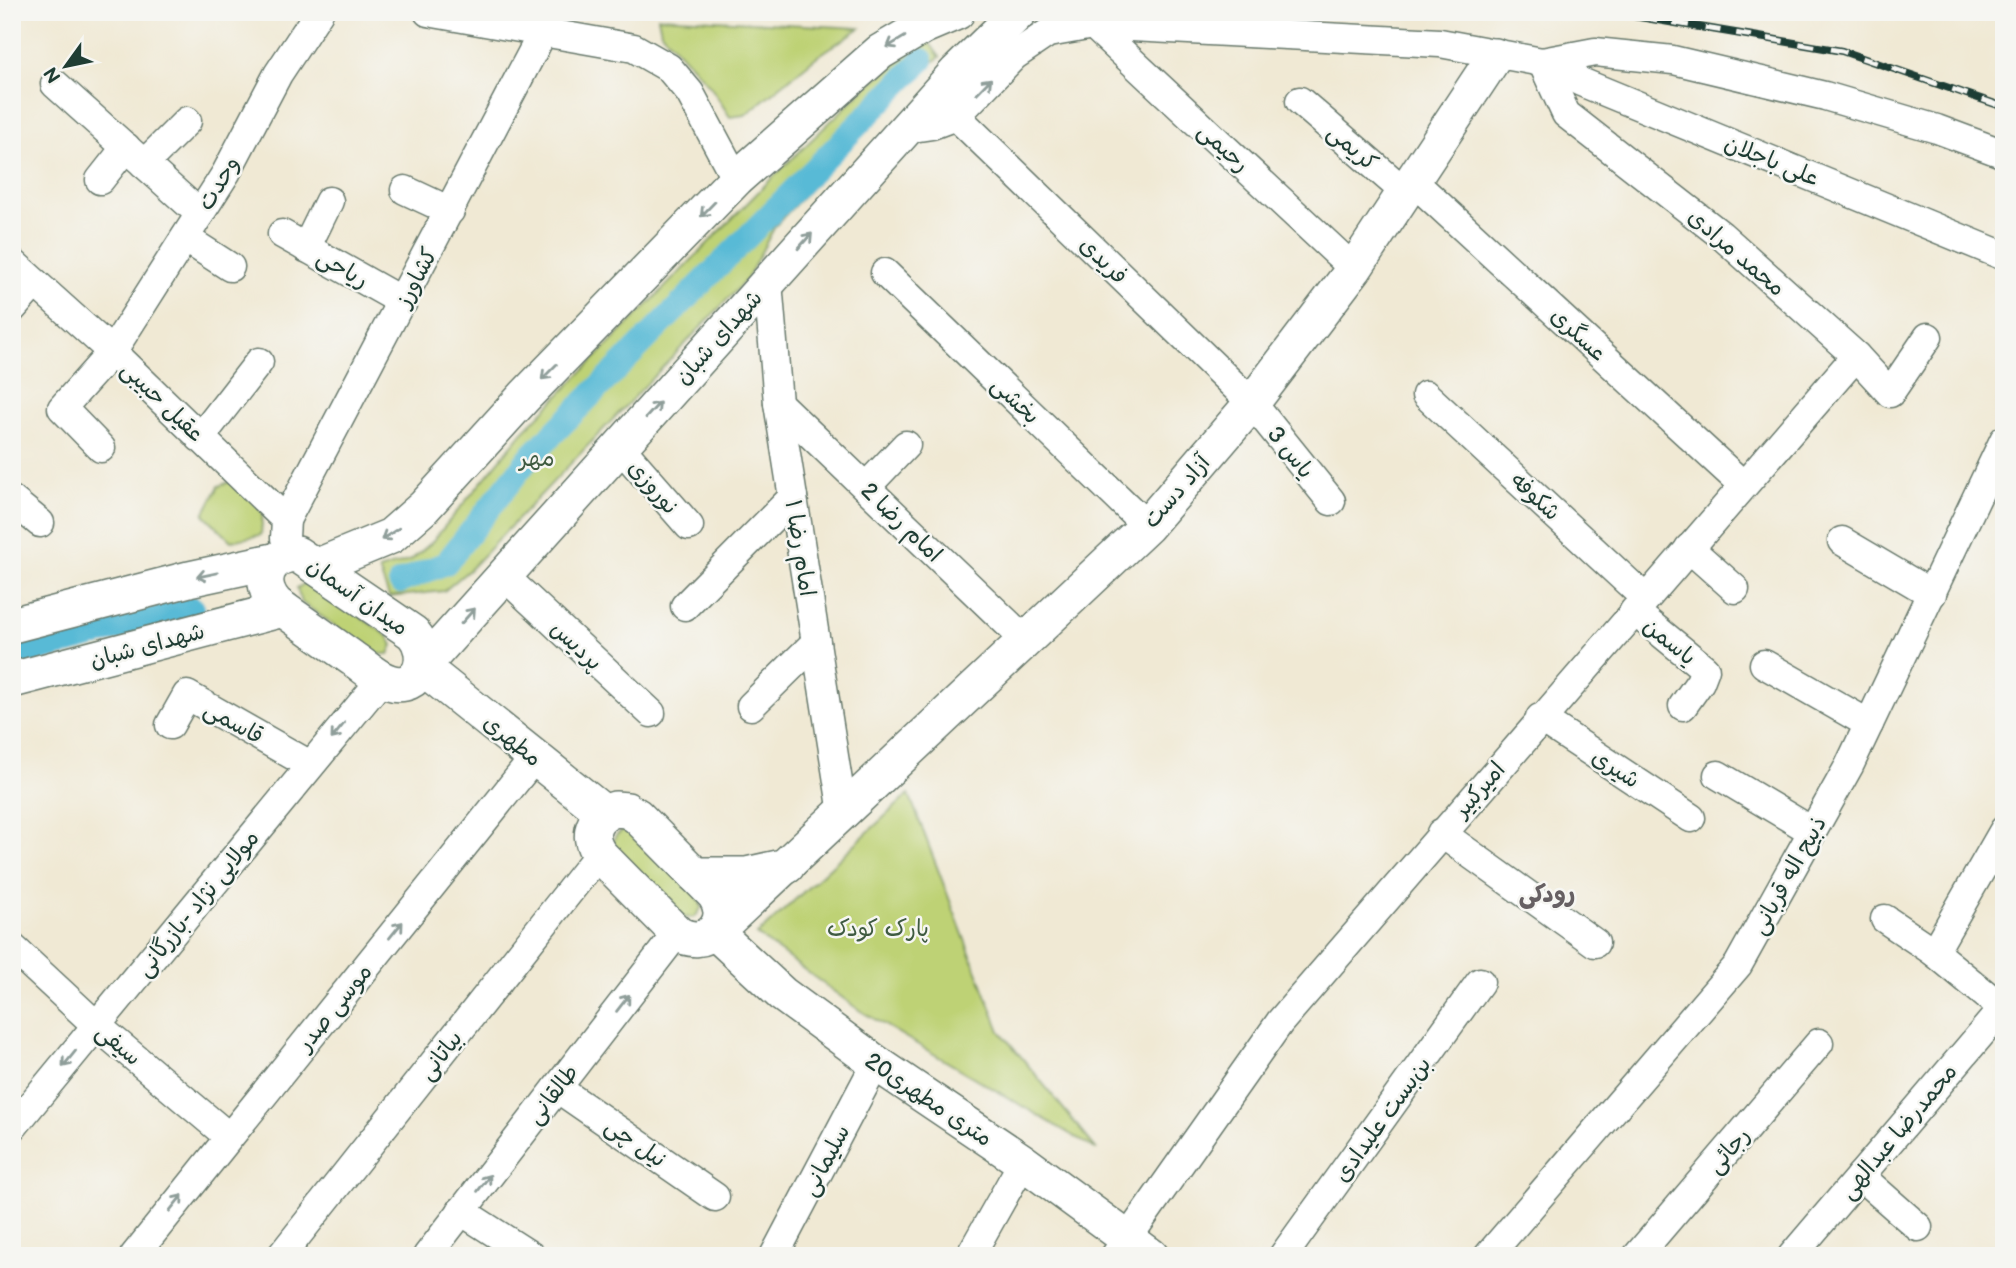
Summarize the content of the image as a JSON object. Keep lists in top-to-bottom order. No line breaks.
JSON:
{"streets":{"street":["رحیمی","کریمی","علی باجلان","وحدت","محمد مرادی","فریدی","ریاحی","کشاورز","عسگری","شهدای شبان","بخشی","عقیل حبیبی","یاس 3","نوروزی","آزاد دست","شکوفه","امام رضا 2","امام رضا ۱","میدان آسمان","یاسمن","پردیس","قاسمی","مطهری","شیری","امیرکبیر","ذبیح اله قربانی","مولایی نژاد -بازرگانی","موسی صدر","سیفی","بیاتانی","طالقانی","20متری مطهری","بن‌بست علیدادی","محمدرضا عبدالهی","نیل چی","رجائی","سلیمانی"]},"crossings":[["رحیمی","آزاد دست"],["کریمی","عسگری"],["کریمی","آزاد دست"],["علی باجلان","محمد مرادی"],["وحدت","عقیل حبیبی"],["محمد مرادی","امیرکبیر"],["فریدی","یاس 3"],["فریدی","آزاد دست"],["ریاحی","کشاورز"],["کشاورز","عقیل حبیبی"],["عسگری","آزاد دست"],["عسگری","امیرکبیر"],["شهدای شبان","نوروزی"],["شهدای شبان","امام رضا ۱"],["شهدای شبان","میدان آسمان"],["شهدای شبان","پردیس"],["شهدای شبان","مطهری"],["بخشی","آزاد دست"],["یاس 3","آزاد دست"],["آزاد دست","امام رضا 2"],["آزاد دست","امام رضا ۱"],["آزاد دست","20متری مطهری"],["شکوفه","یاسمن"],["شکوفه","امیرکبیر"],["امام رضا 2","امام رضا ۱"],["میدان آسمان","مطهری"],["میدان آسمان","مولایی نژاد -بازرگانی"],["یاسمن","امیرکبیر"],["قاسمی","مولایی نژاد -بازرگانی"],["مطهری","موسی صدر"],["شیری","امیرکبیر"],["امیرکبیر","20متری مطهری"],["مولایی نژاد -بازرگانی","سیفی"],["موسی صدر","سیفی"],["طالقانی","نیل چی"],["20متری مطهری","سلیمانی"]],"one_way":["مولایی نژاد -بازرگانی","موسی صدر","طالقانی"],"districts":["رودکی"],"parks":["مهر","پارک کودک"],"north":"bottom left"}
